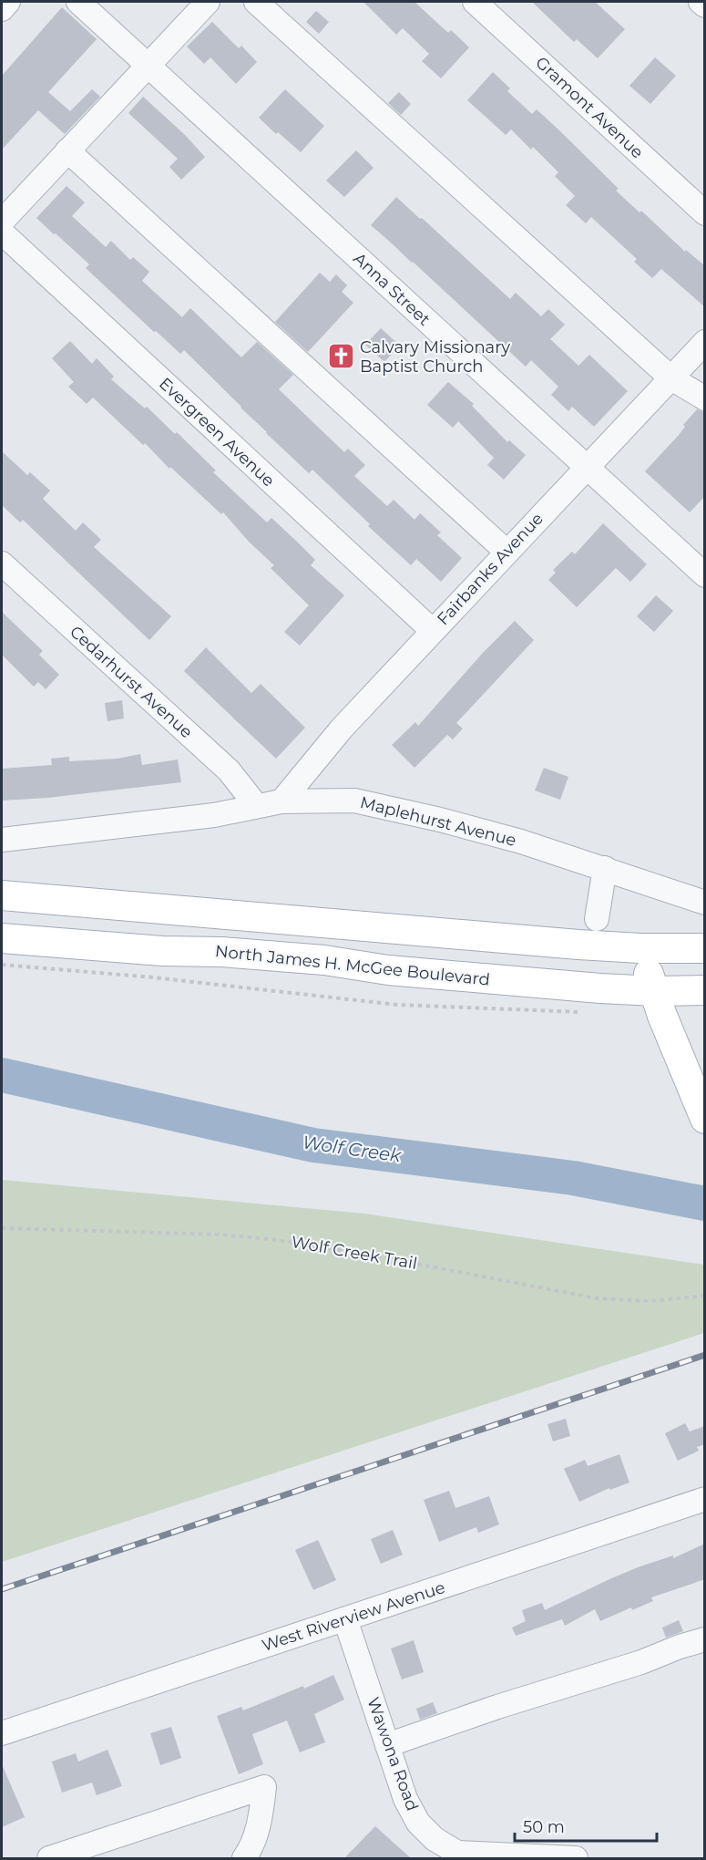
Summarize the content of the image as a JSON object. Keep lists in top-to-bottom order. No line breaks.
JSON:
{"streets":{"main road":["North James H. McGee Boulevard"],"street":["Gramont Avenue","Anna Street","Evergreen Avenue","Fairbanks Avenue","Cedarhurst Avenue","Maplehurst Avenue","West Riverview Avenue","Wawona Road"],"path":["Wolf Creek Trail"]},"crossings":[["Anna Street","Fairbanks Avenue"],["Evergreen Avenue","Fairbanks Avenue"],["Fairbanks Avenue","Maplehurst Avenue"],["Cedarhurst Avenue","Maplehurst Avenue"],["West Riverview Avenue","Wawona Road"]],"water":["Wolf Creek"],"places":{"church":["Calvary Missionary Baptist Church"]},"scale_bar":"50 m"}
